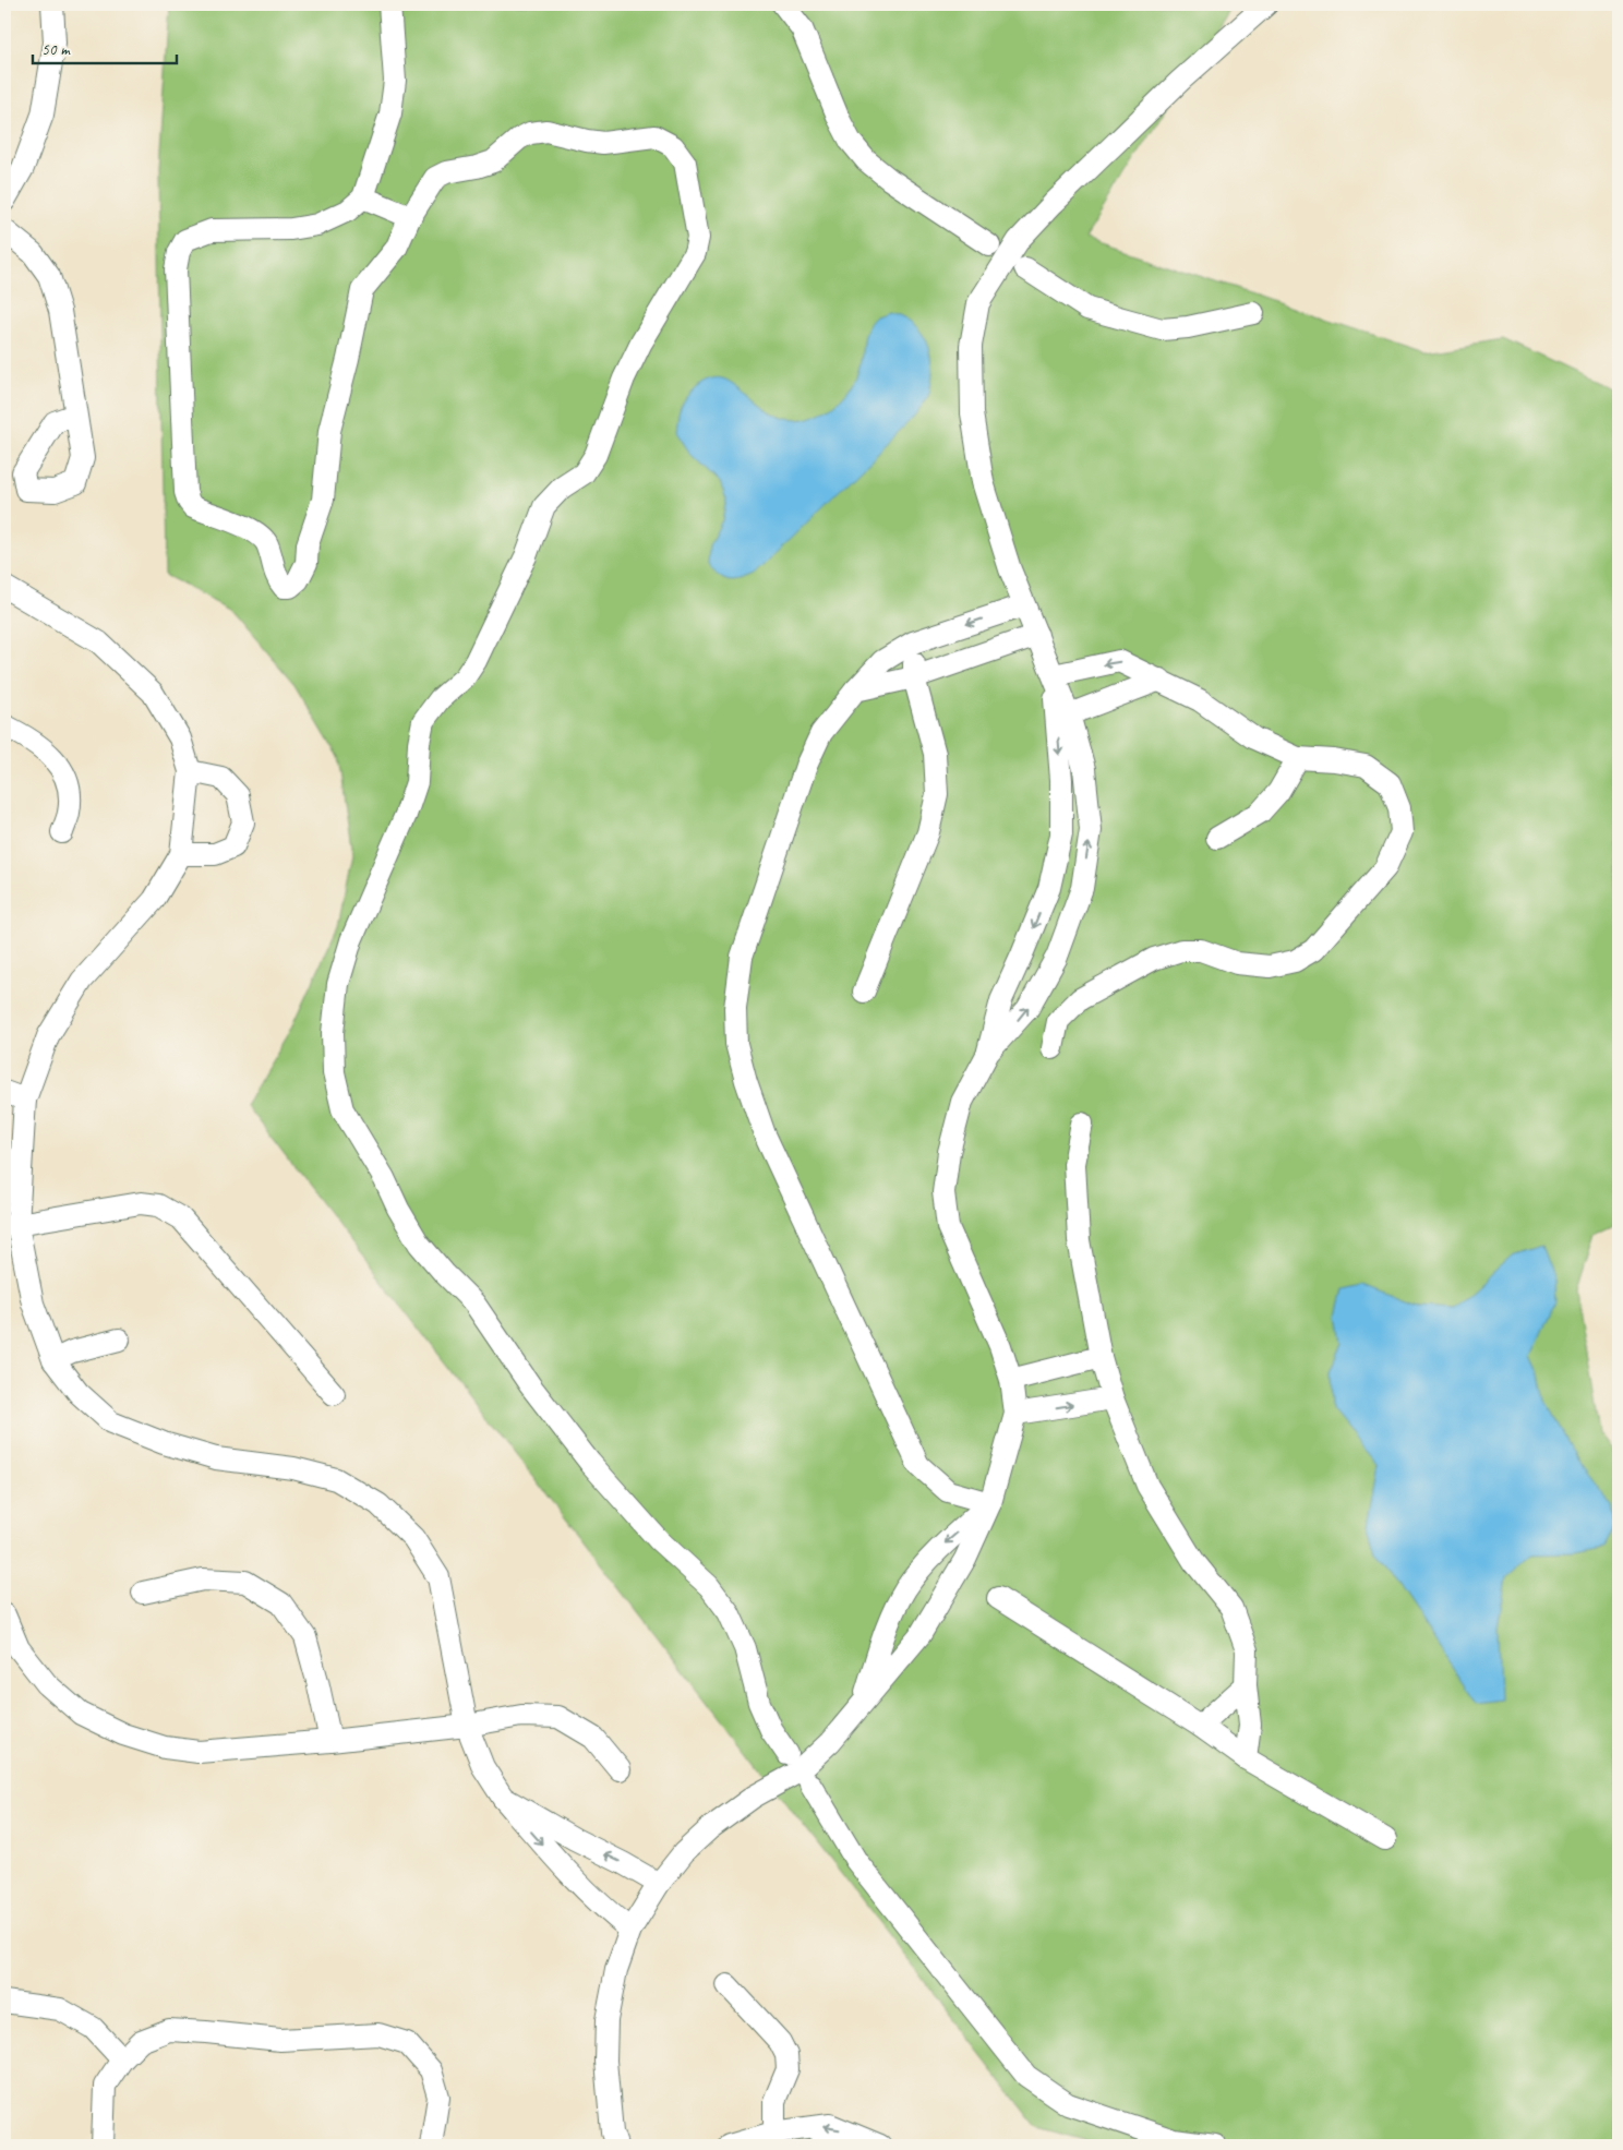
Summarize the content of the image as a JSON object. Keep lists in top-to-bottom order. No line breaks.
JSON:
{"scale_bar":"50 m"}
